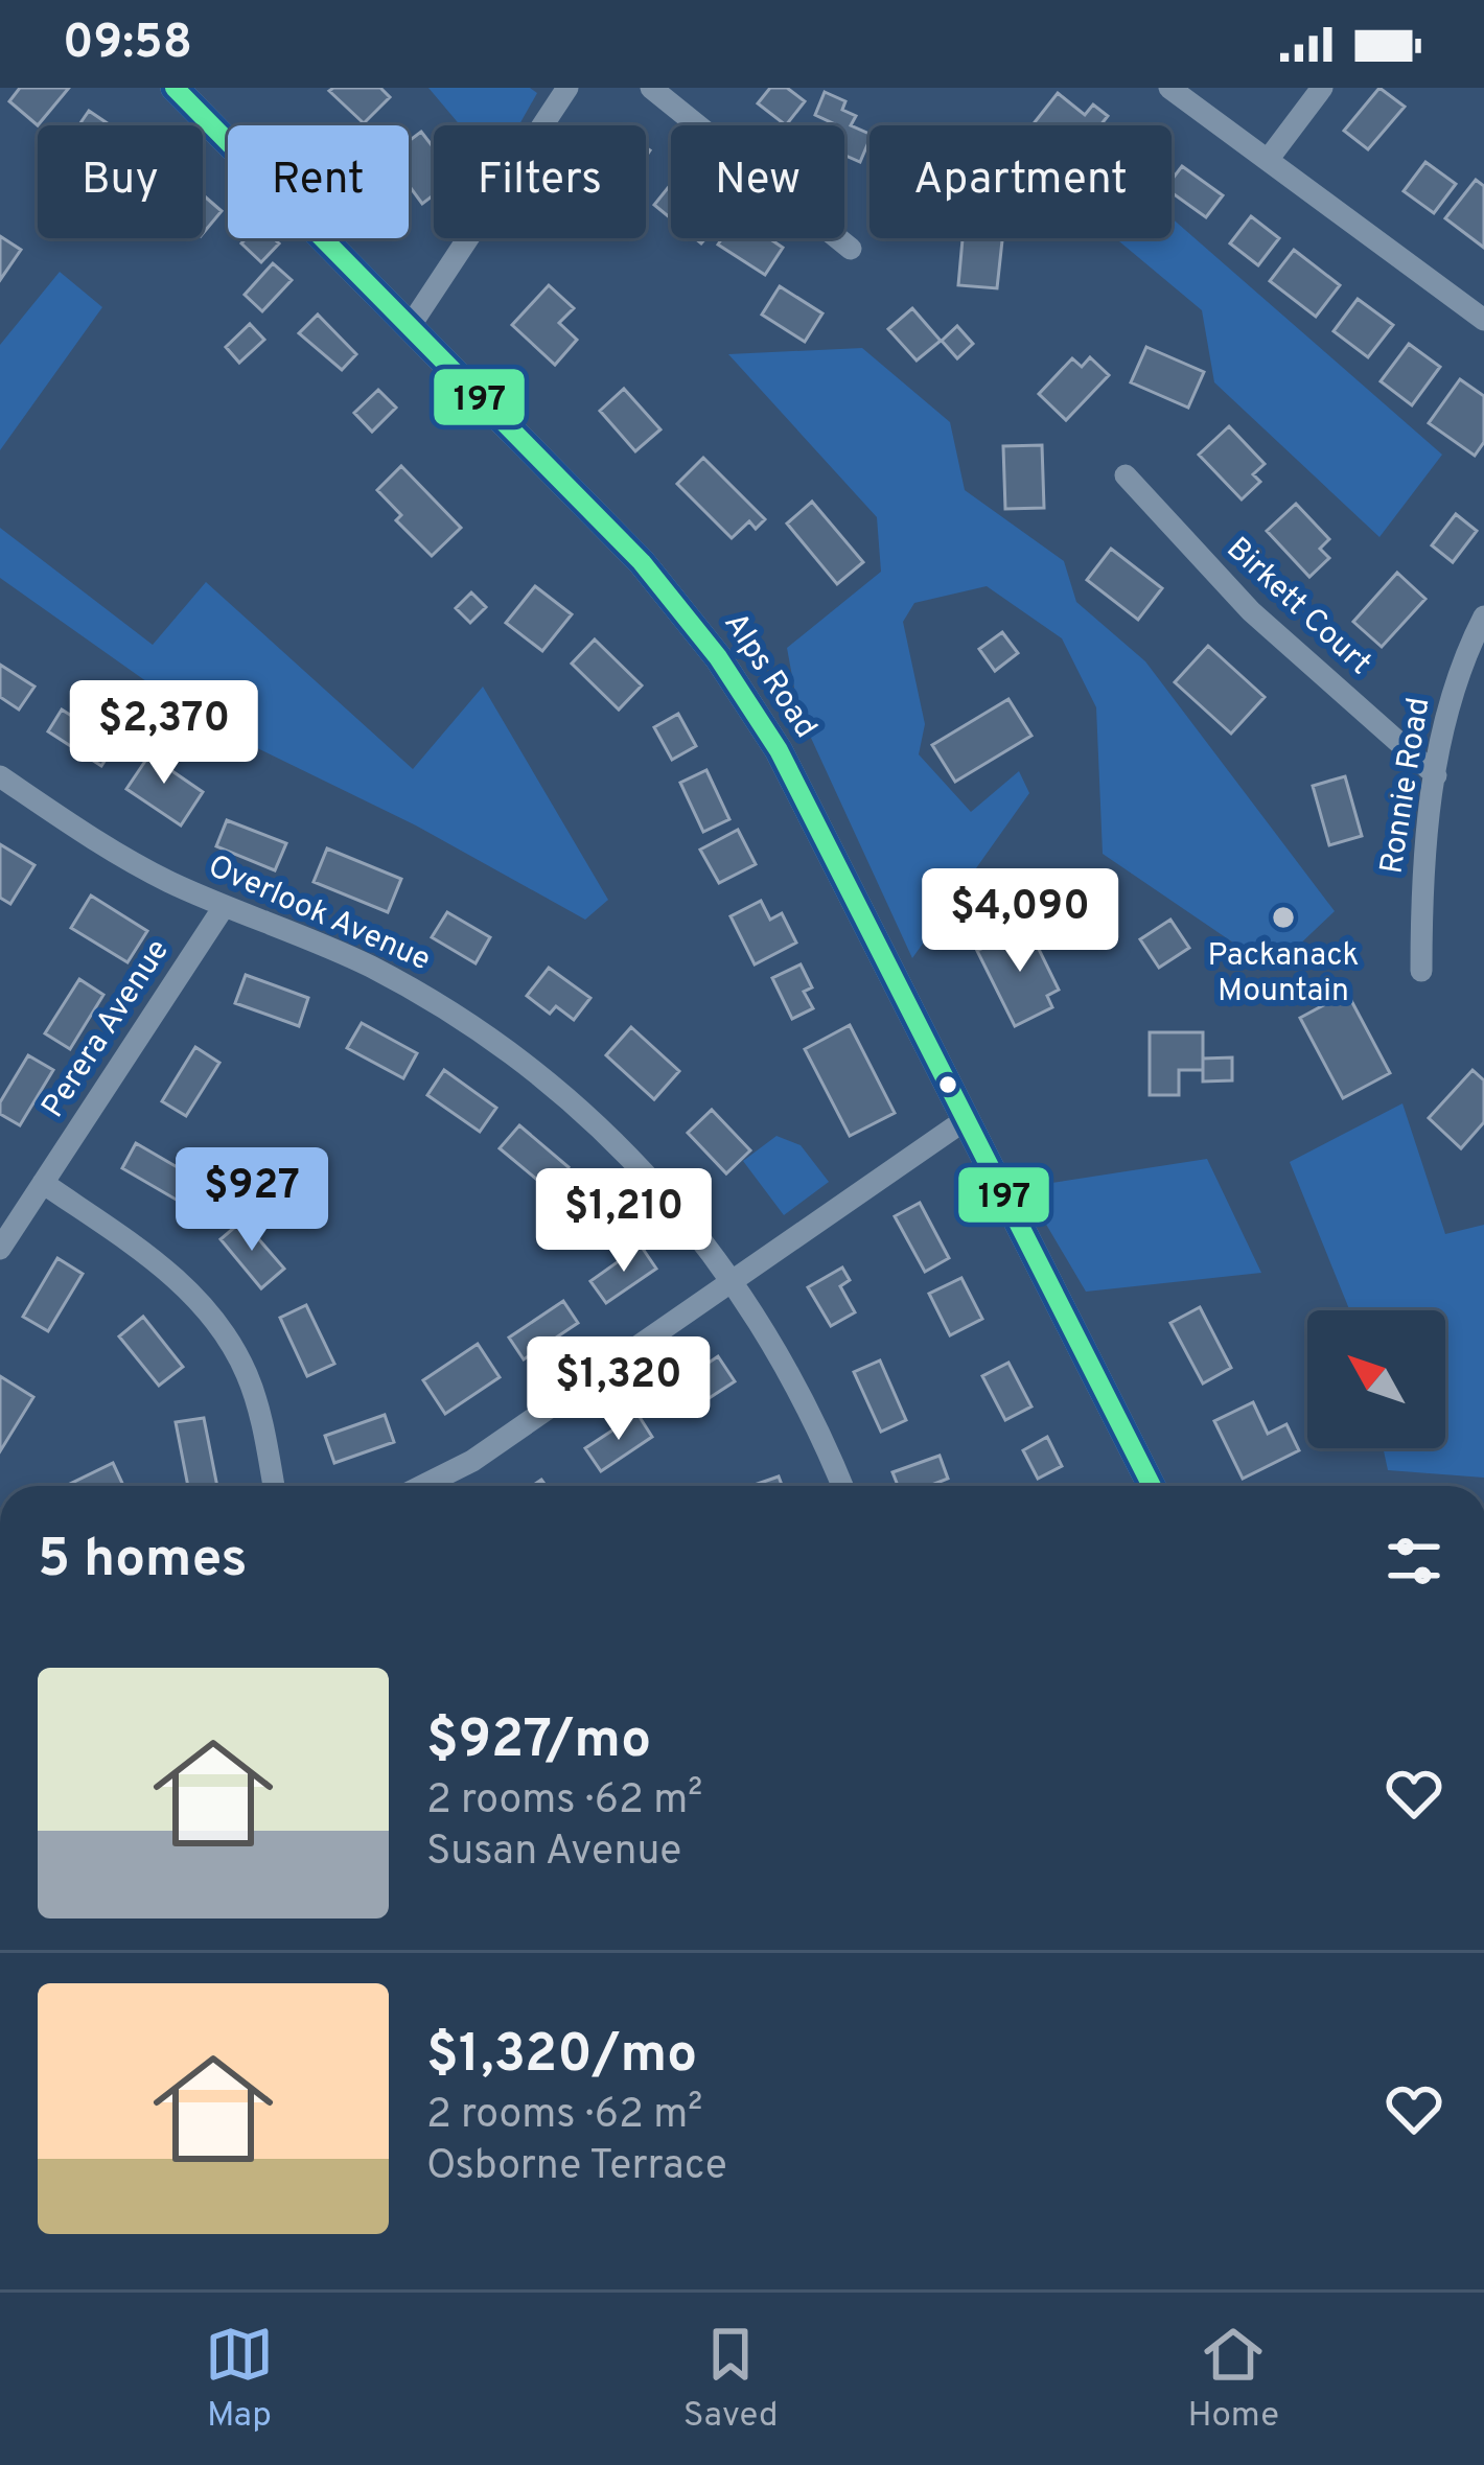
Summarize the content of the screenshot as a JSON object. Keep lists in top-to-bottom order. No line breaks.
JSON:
{"streets":{"main road":["Alps Road"],"street":["Birkett Court","Ronnie Road","Overlook Avenue","Perera Avenue"]},"crossings":[["Birkett Court","Ronnie Road"],["Overlook Avenue","Perera Avenue"]],"places":["Packanack Mountain"],"lines":["transit line 197"],"north":"top left","page":{"status":"09:58","chip":["Buy","Rent","Filters","New","Apartment"],"price":["$2,370","$4,090","$927","$1,210","$1,320"],"heading":"5 homes","list":[{"name":"$927/mo","note":"2 rooms · 62 m² · Susan Avenue"},{"name":"$1,320/mo","note":"2 rooms · 62 m² · Osborne Terrace"}],"tabs":["Map","Saved","Home"]}}
